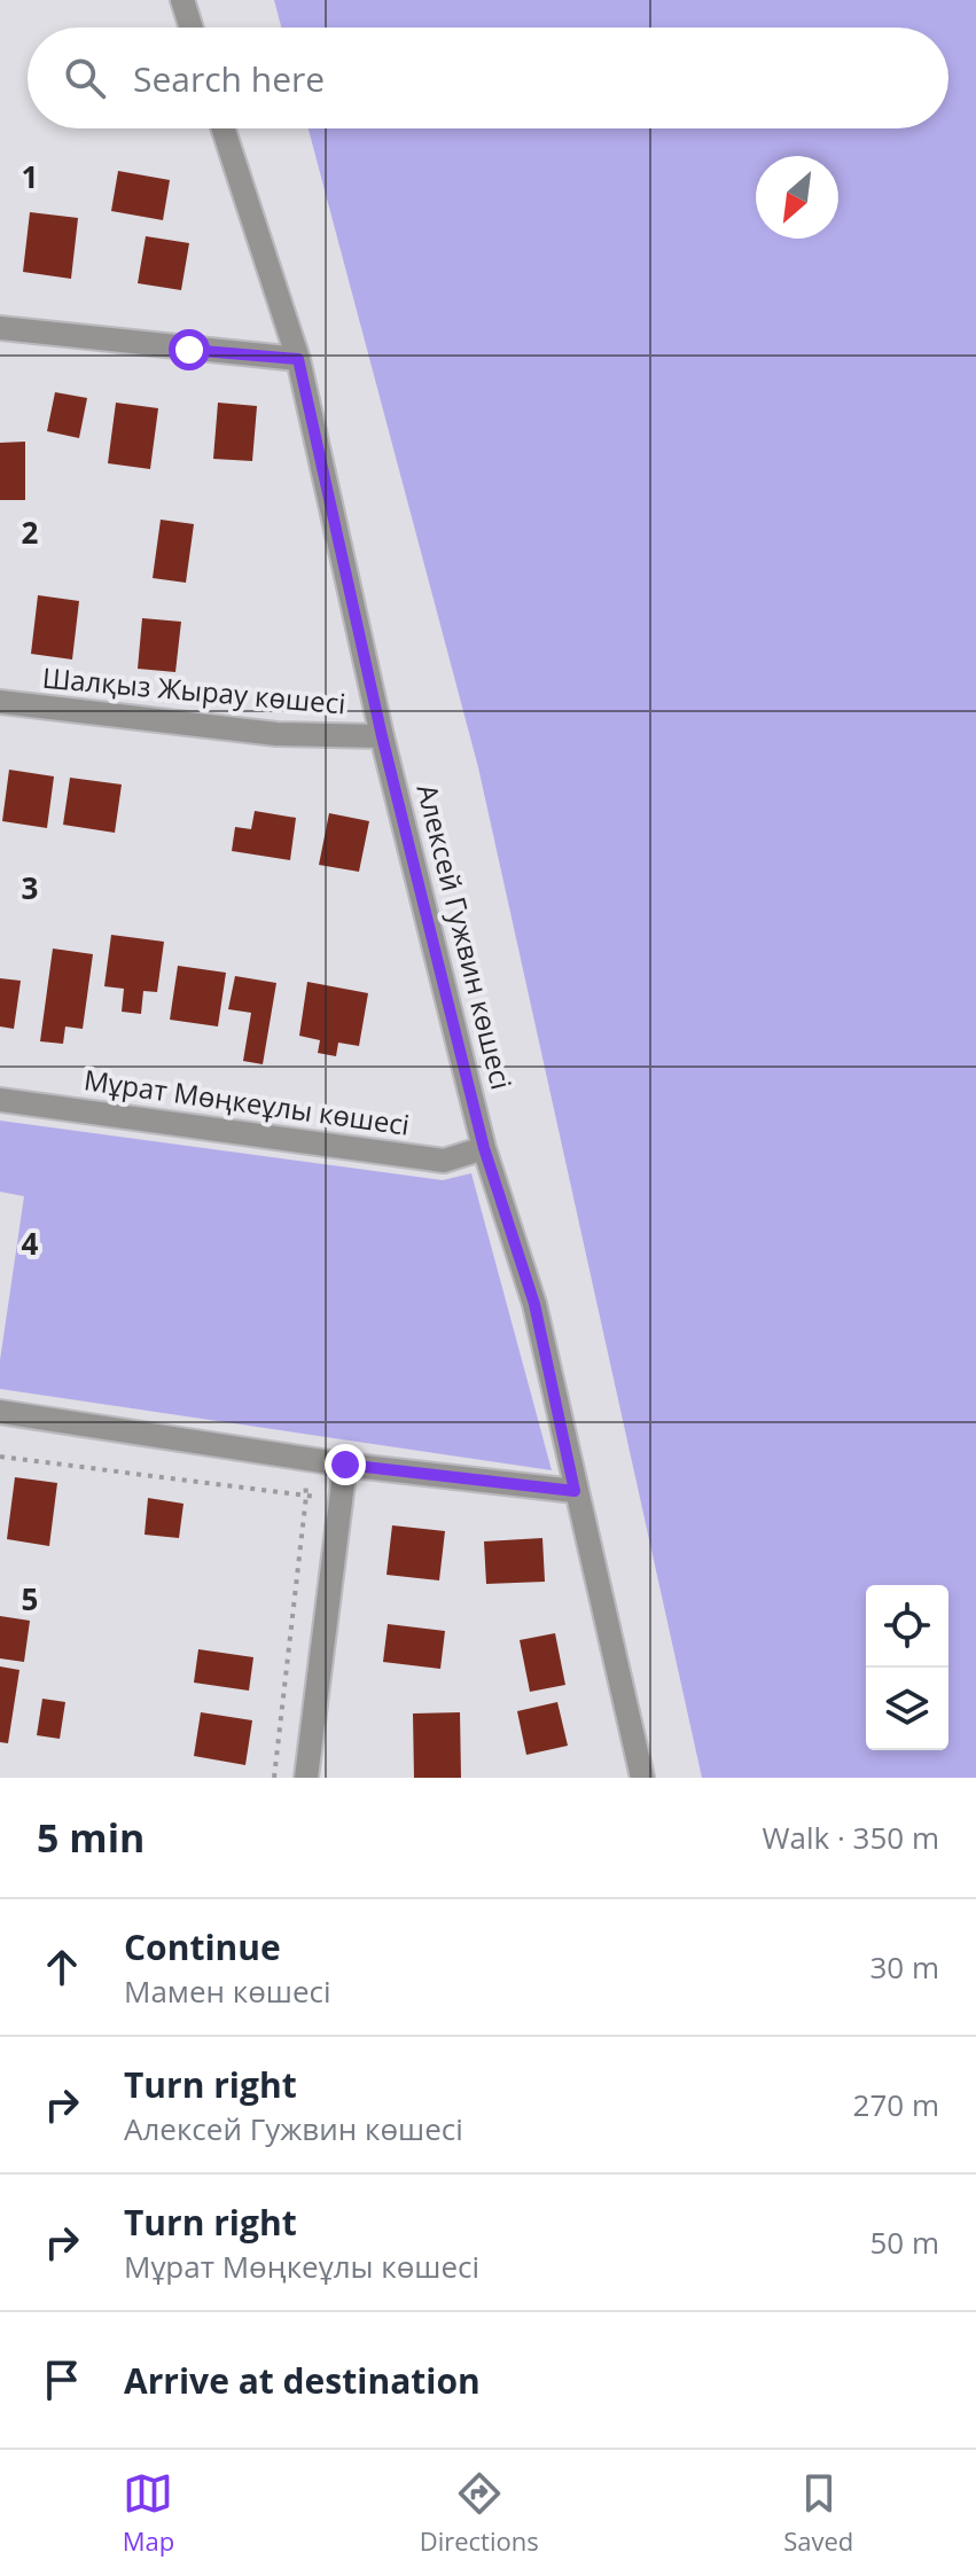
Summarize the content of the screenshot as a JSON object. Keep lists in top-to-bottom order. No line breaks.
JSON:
{"streets":{"street":["Шалқыз Жырау көшесі","Алексей Гужвин көшесі","Мұрат Мөңкеұлы көшесі"]},"crossings":[["Шалқыз Жырау көшесі","Алексей Гужвин көшесі"],["Алексей Гужвин көшесі","Мұрат Мөңкеұлы көшесі"]],"north":"bottom left","page":{"search":"Search here","heading":["5 min","Walk · 350 m"],"list":[["Continue","Мамен көшесі","30 m"],["Turn right","Алексей Гужвин көшесі","270 m"],["Turn right","Мұрат Мөңкеұлы көшесі","50 m"],"Arrive at destination"],"nav":["Map","Directions","Saved"]},"grid":{"rows":["1","2","3","4","5"]}}
